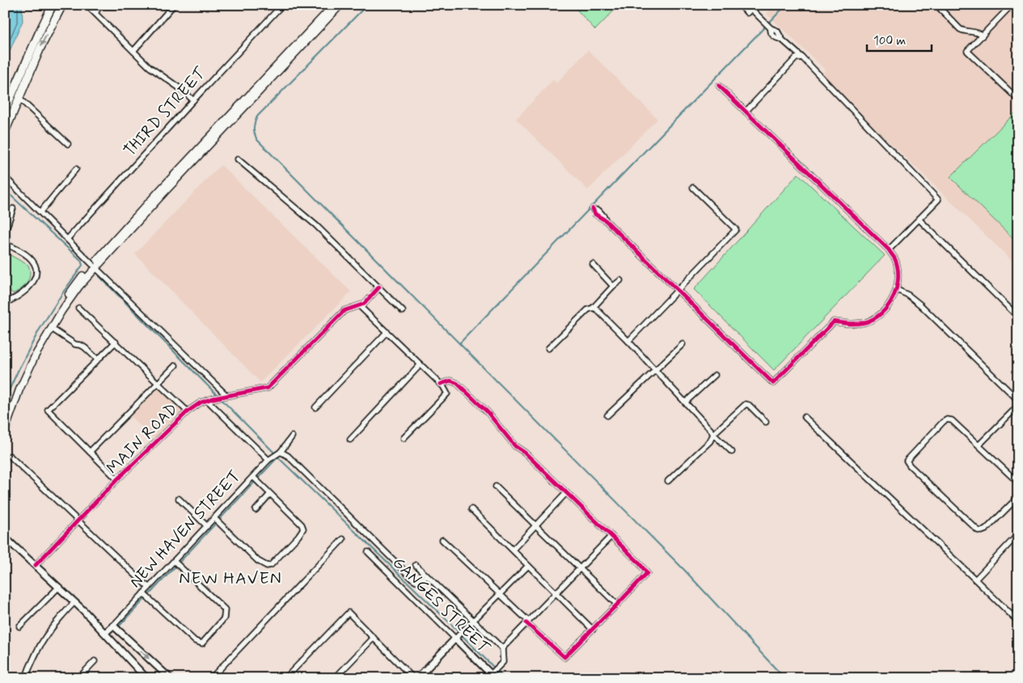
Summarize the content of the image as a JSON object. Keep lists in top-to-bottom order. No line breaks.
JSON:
{"streets":{"street":["THIRD STREET","MAIN ROAD","NEW HAVEN STREET","GANGES STREET"]},"districts":["NEW HAVEN"],"scale_bar":"100 m"}
